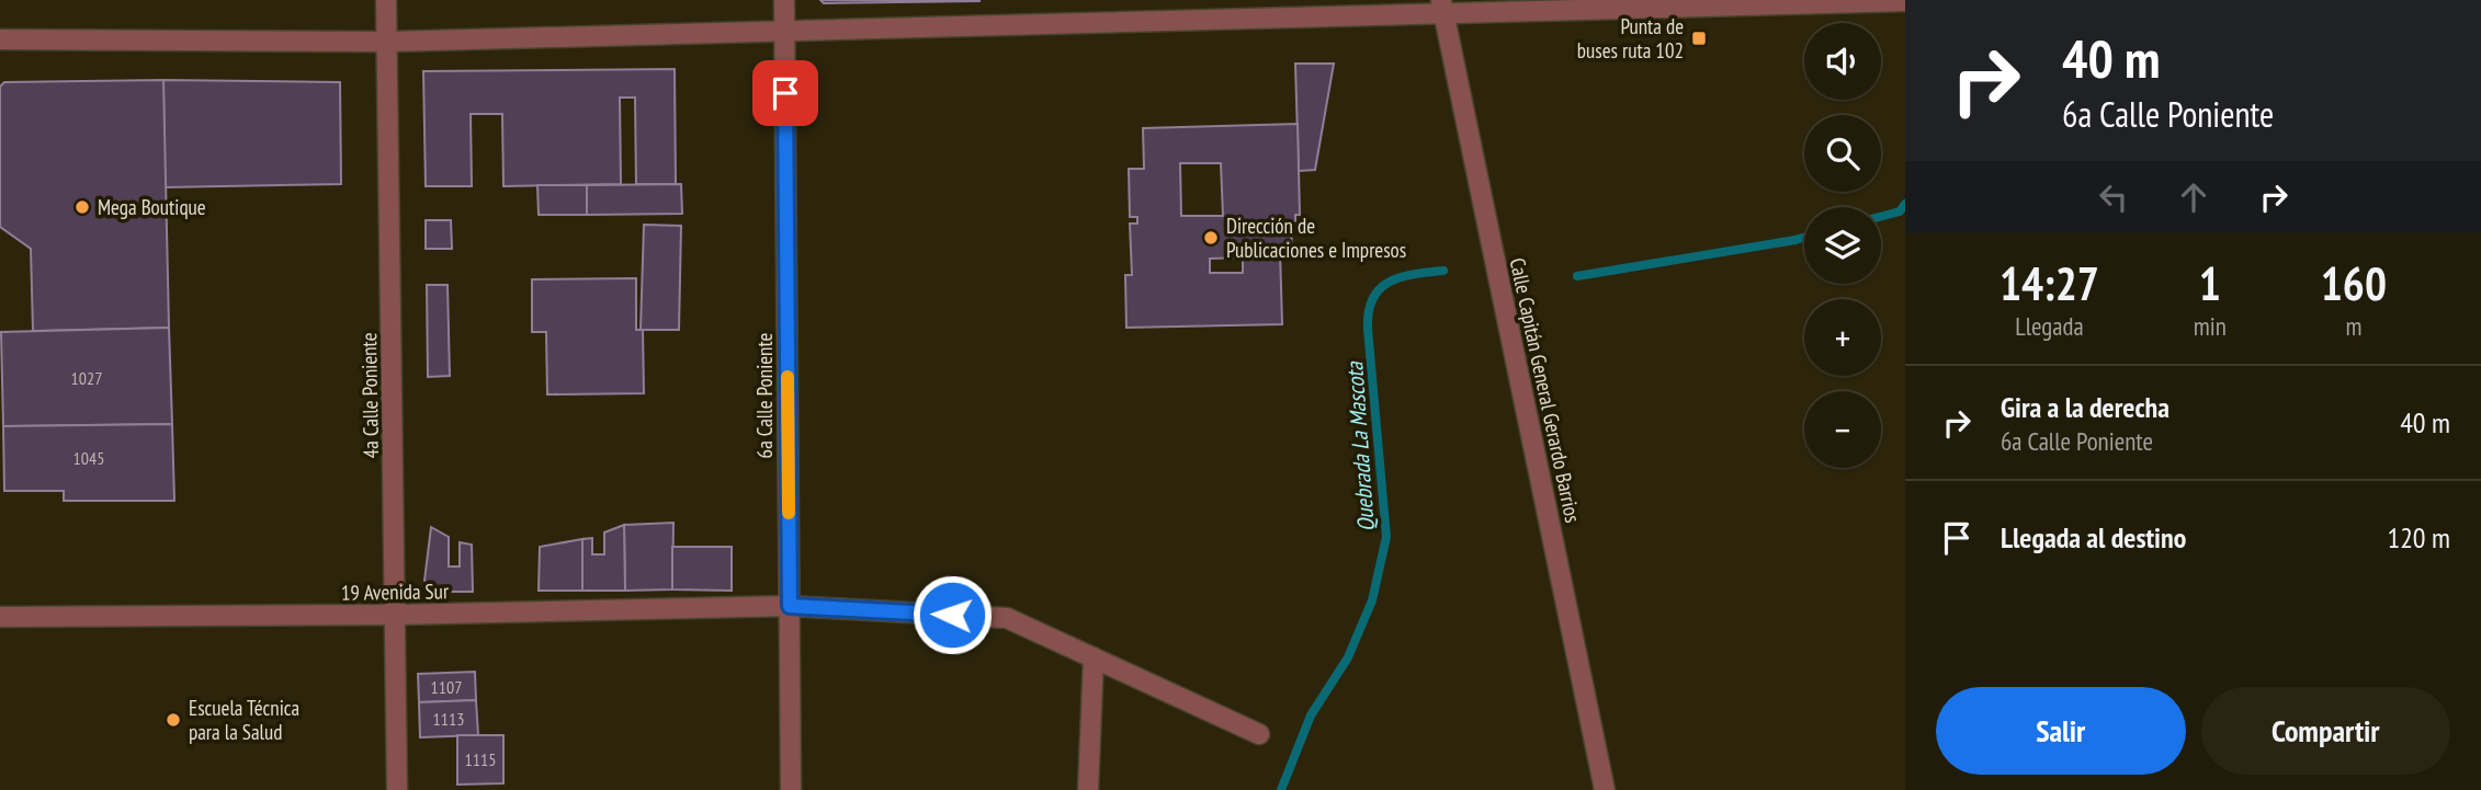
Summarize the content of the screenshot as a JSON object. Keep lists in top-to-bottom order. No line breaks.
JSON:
{"streets":{"street":["Calle Capitán General Gerardo Barrios","4a Calle Poniente","6a Calle Poniente","19 Avenida Sur"]},"crossings":[["4a Calle Poniente","19 Avenida Sur"],["6a Calle Poniente","19 Avenida Sur"]],"water":["Quebrada La Mascota"],"places":{"transit":["Punta de buses ruta 102"],"other":["Mega Boutique","Dirección de Publicaciones e Impresos","Escuela Técnica para la Salud"]},"house_numbers":["1027","1045","1107","1113","1115"],"page":{"turn":["40 m","6a Calle Poniente"],"map_buttons":["+","−"],"eta":["14:27","Llegada","1","min","160","m"],"list":[{"name":"Gira a la derecha","note":"6a Calle Poniente","value":"40 m"},{"name":"Llegada al destino","value":"120 m"}],"buttons":["Salir","Compartir"]}}
